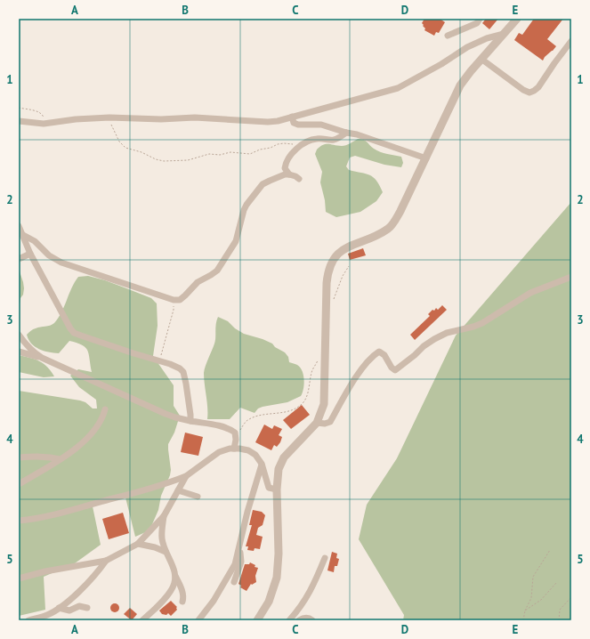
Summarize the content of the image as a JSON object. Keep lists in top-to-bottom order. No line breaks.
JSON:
{"grid":{"columns":["A","B","C","D","E"],"rows":["1","2","3","4","5"]}}
